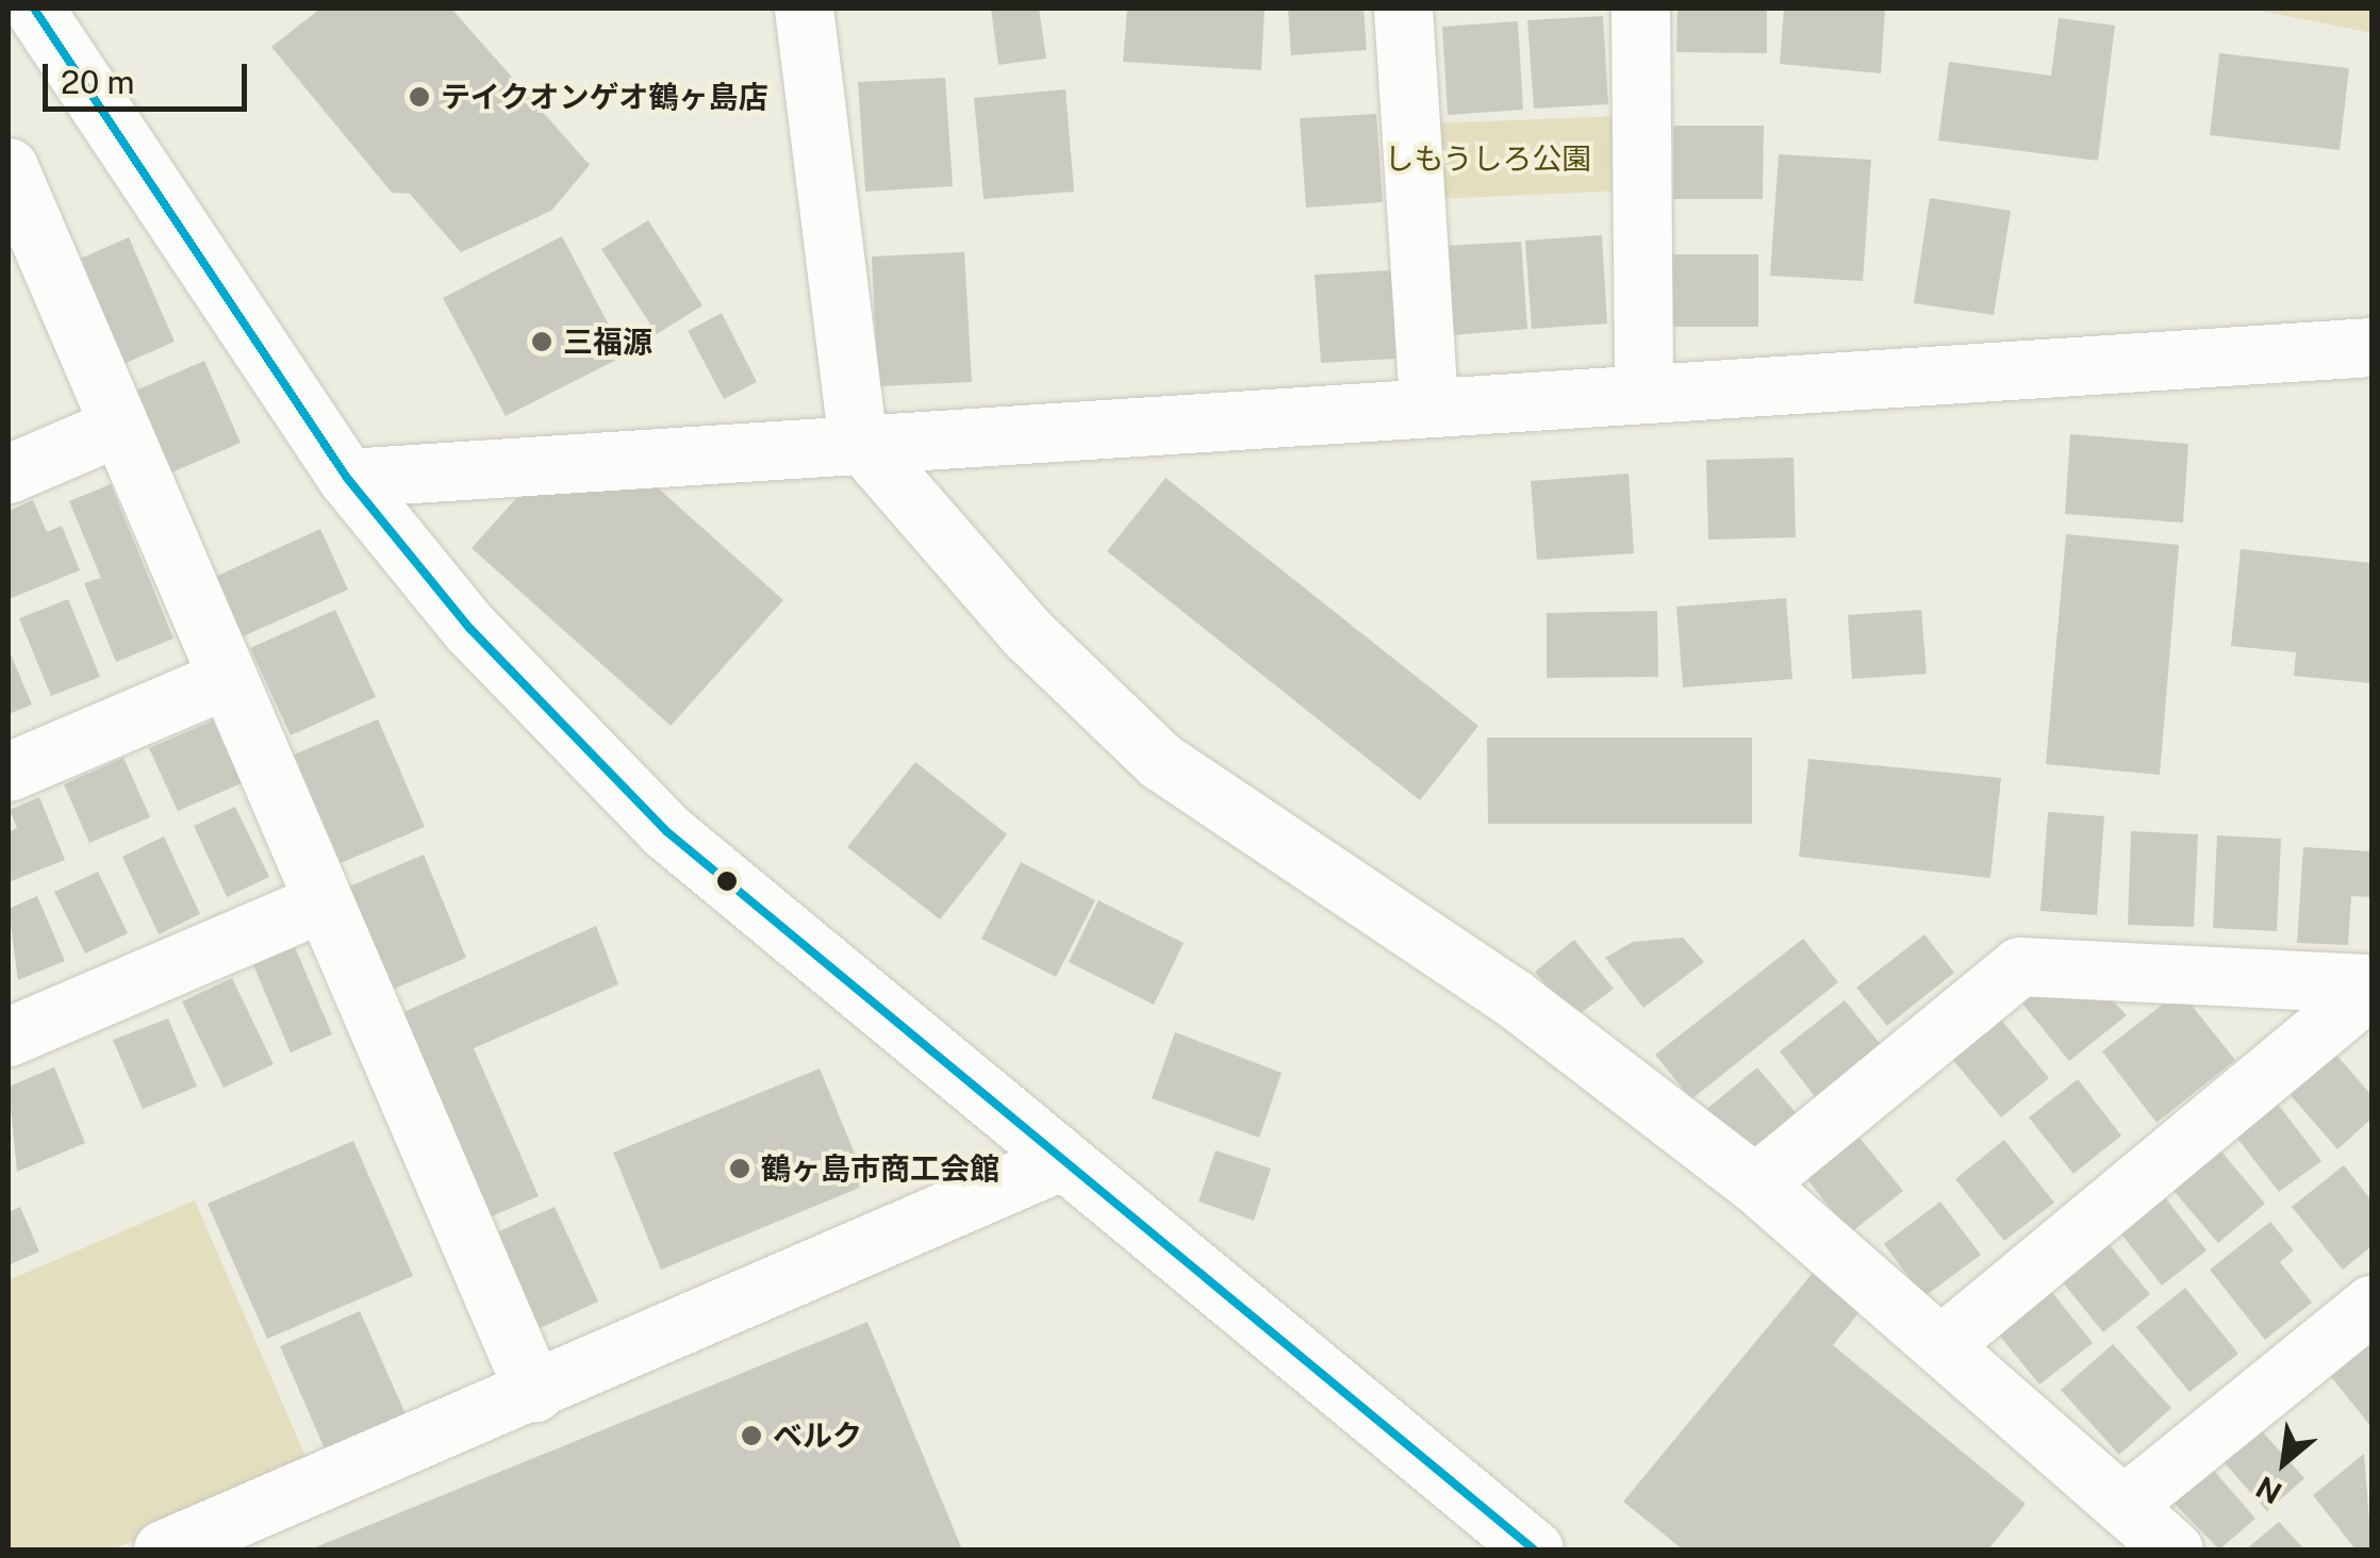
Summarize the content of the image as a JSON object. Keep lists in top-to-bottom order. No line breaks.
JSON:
{"parks":["しもうしろ公園"],"places":["テイクオンゲオ鶴ヶ島店","三福源","鶴ヶ島市商工会館","ベルク"],"scale_bar":"20 m","north":"bottom left"}
